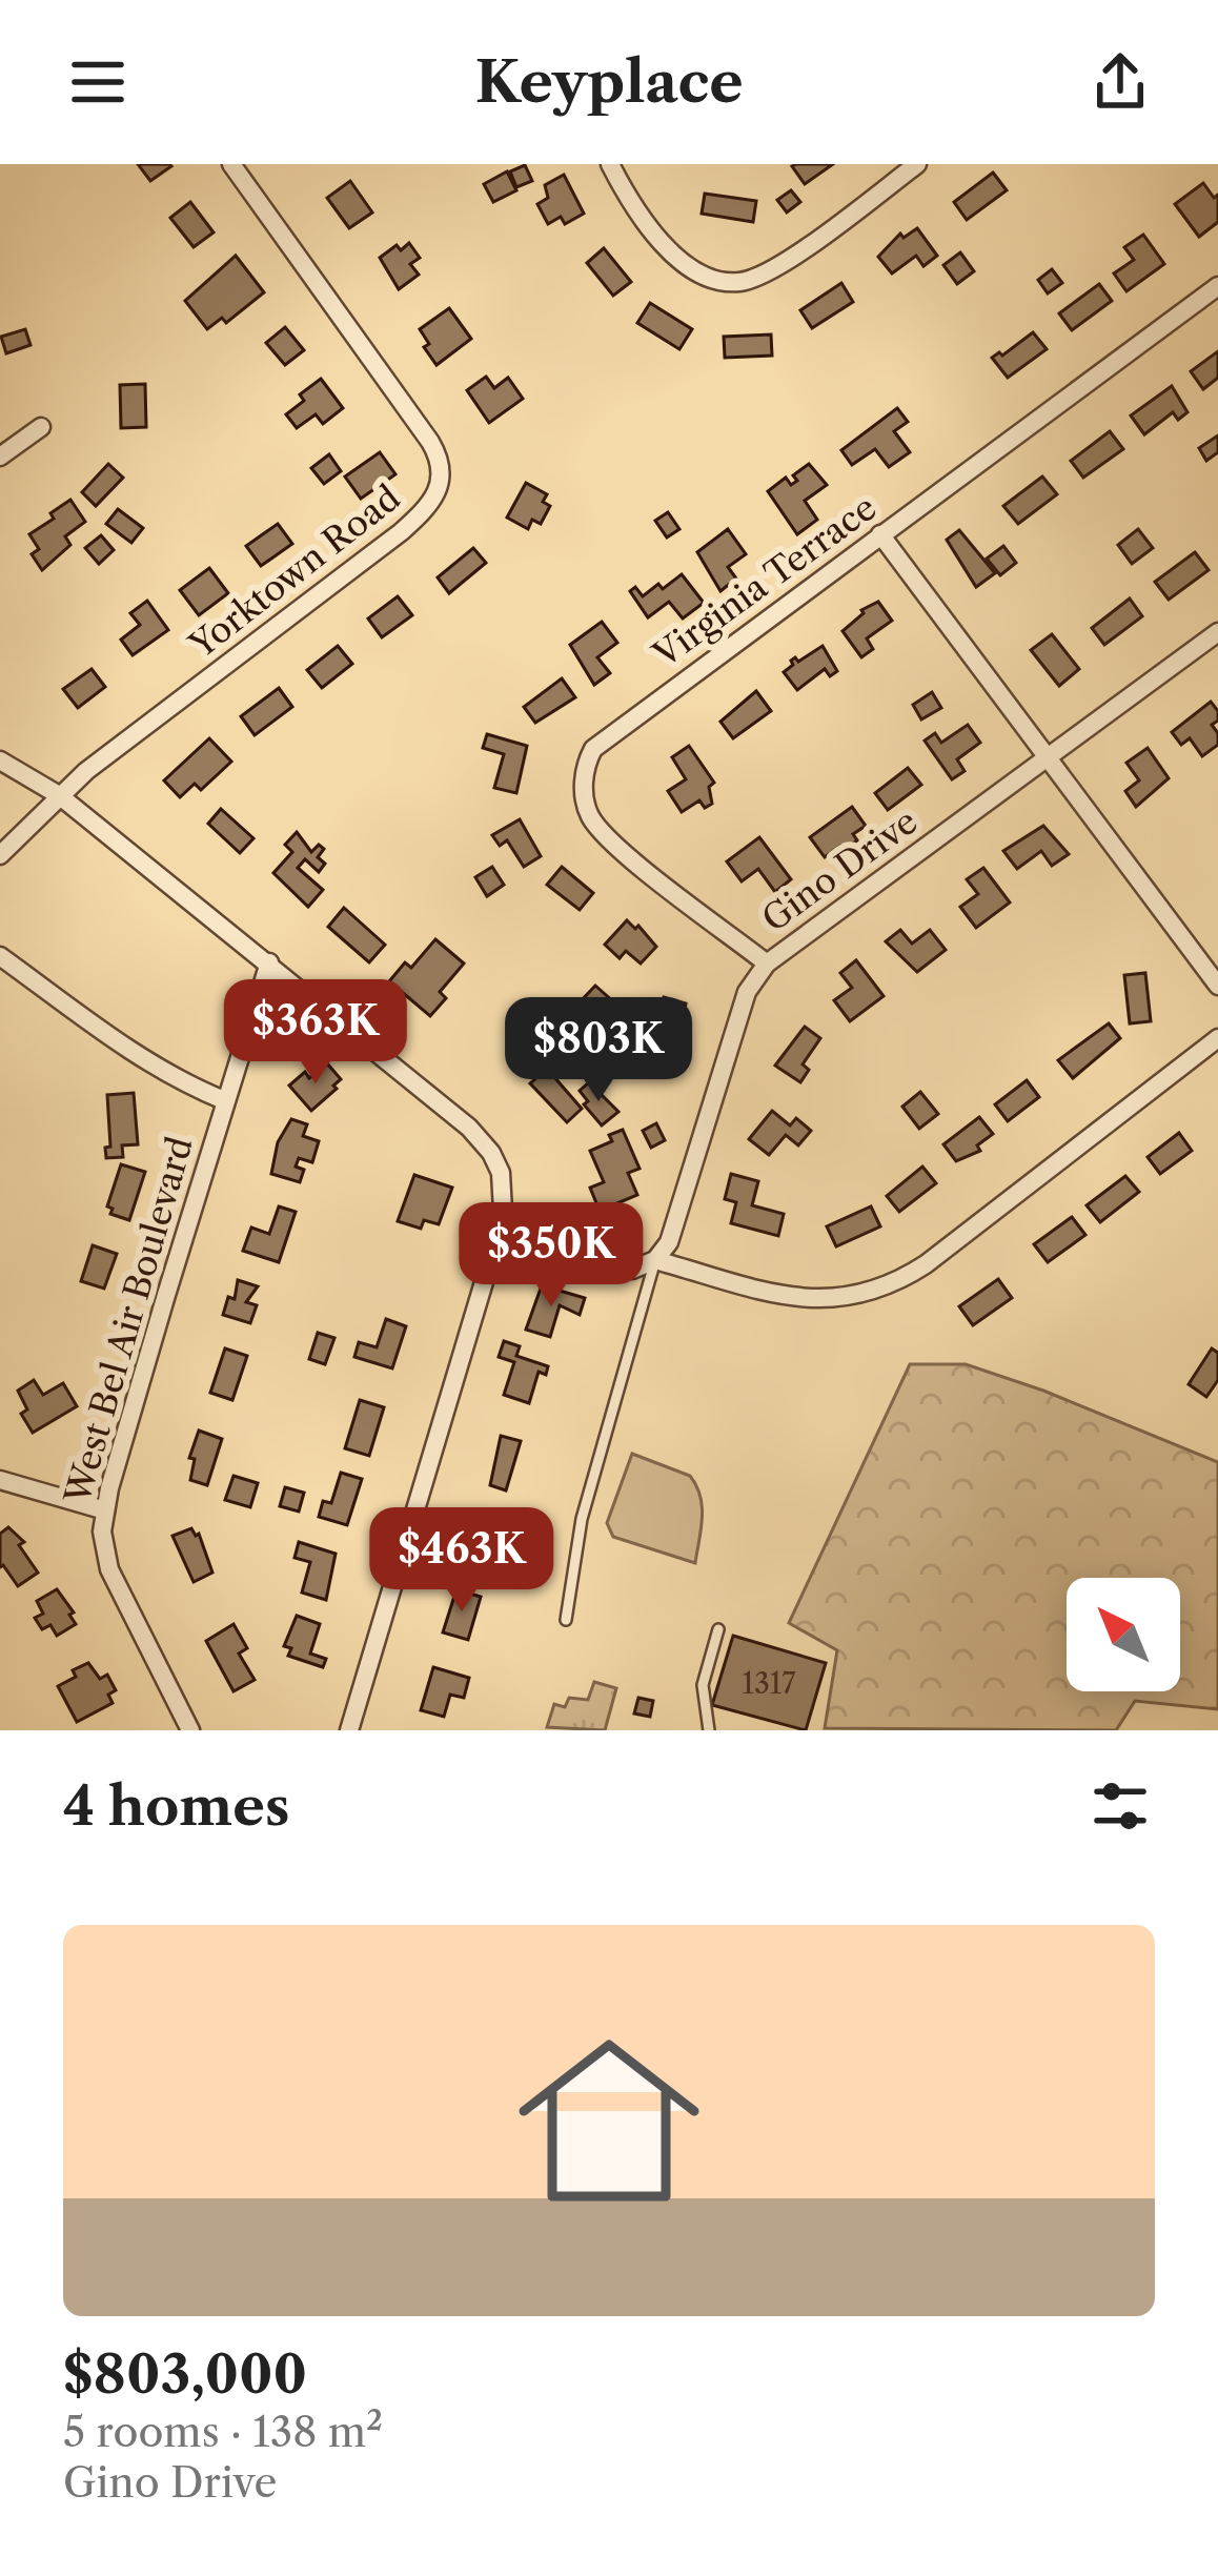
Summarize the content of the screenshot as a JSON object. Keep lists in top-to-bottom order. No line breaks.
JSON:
{"streets":{"street":["Yorktown Road","Virginia Terrace","Gino Drive","West Bel Air Boulevard"]},"crossings":[["Virginia Terrace","Gino Drive"]],"house_numbers":["1317"],"north":"top left","page":{"header":"Keyplace","price":["$363K","$803K","$350K","$463K"],"heading":"4 homes","list":[{"name":"$803,000","note":"5 rooms · 138 m² · Gino Drive"}]}}
